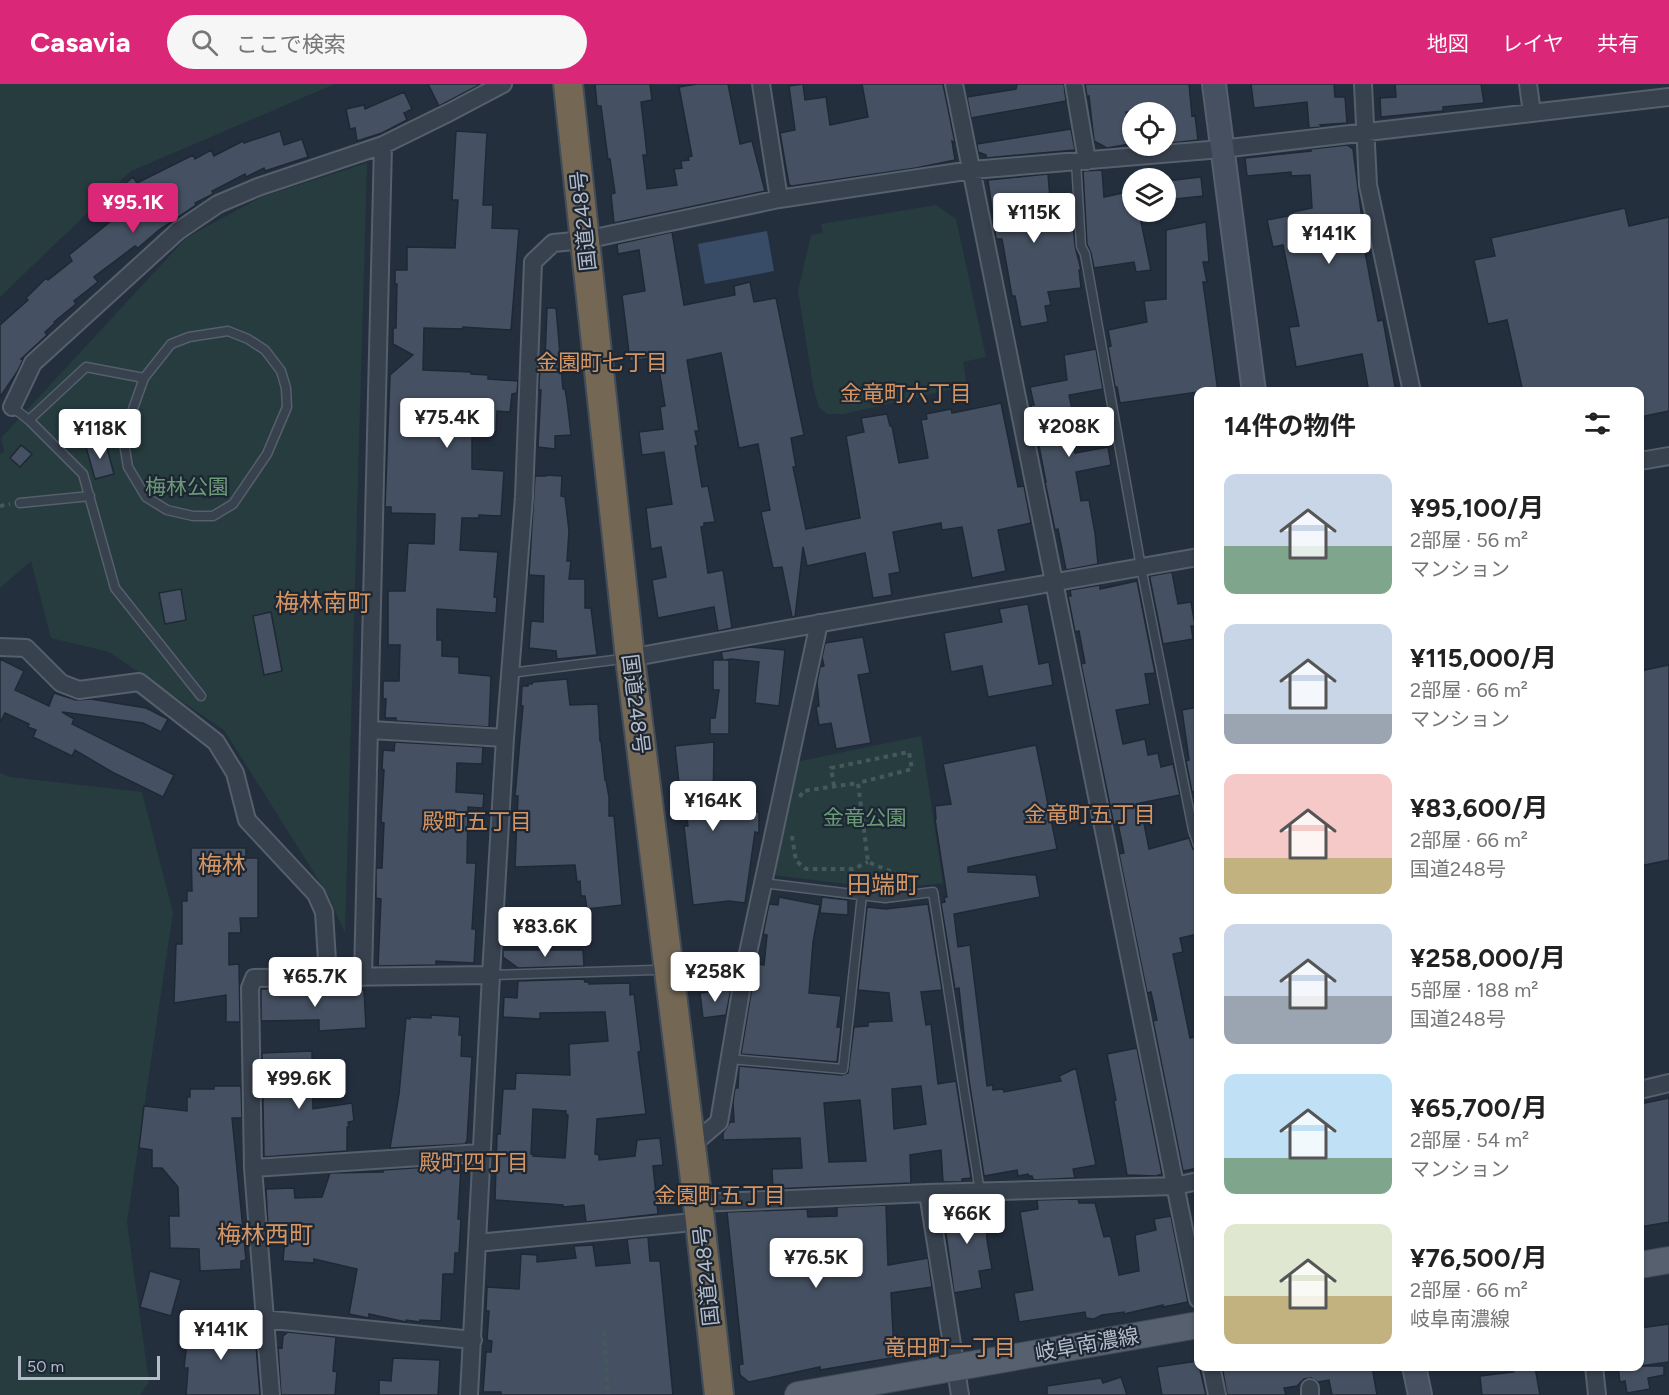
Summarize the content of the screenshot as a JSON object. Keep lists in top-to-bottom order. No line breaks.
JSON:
{"streets":{"highway":["国道248号"],"main road":["岐阜南濃線"]},"districts":["金園町七丁目","金竜町六丁目","梅林南町","金竜町五丁目","殿町五丁目","梅林","田端町","殿町四丁目","金園町五丁目","梅林西町","竜田町一丁目"],"parks":["梅林公園","金竜公園"],"scale_bar":"50 m","page":{"header":"Casavia","search":"ここで検索","nav":["地図","レイヤ","共有"],"price":["¥95.1K","¥115K","¥141K","¥75.4K","¥208K","¥118K","¥164K","¥83.6K","¥258K","¥65.7K","¥99.6K","¥66K","¥76.5K","¥141K"],"heading":"14件の物件","list":[{"name":"¥95,100/月","note":"2部屋 · 56 m² · マンション"},{"name":"¥115,000/月","note":"2部屋 · 66 m² · マンション"},{"name":"¥83,600/月","note":"2部屋 · 66 m² · 国道248号"},{"name":"¥258,000/月","note":"5部屋 · 188 m² · 国道248号"},{"name":"¥65,700/月","note":"2部屋 · 54 m² · マンション"},{"name":"¥76,500/月","note":"2部屋 · 66 m² · 岐阜南濃線"}],"scale":"50 m"}}
